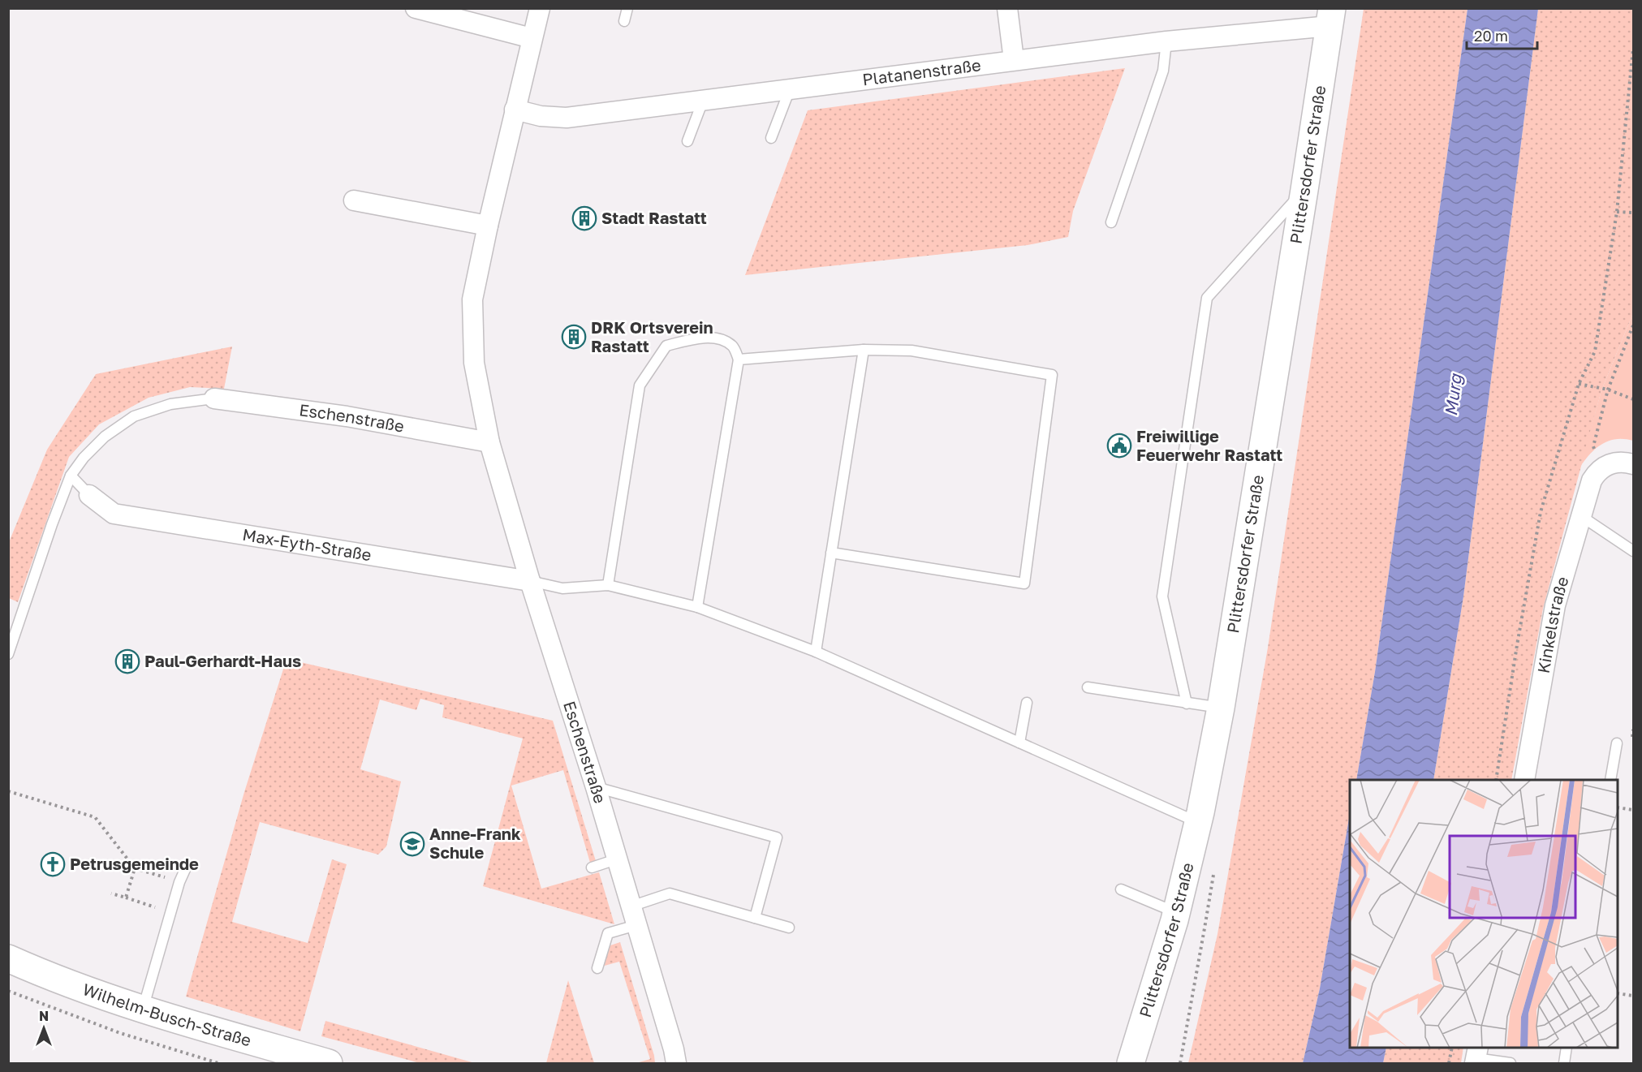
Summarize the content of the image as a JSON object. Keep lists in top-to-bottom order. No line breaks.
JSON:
{"streets":{"street":["Platanenstraße","Plittersdorfer Straße","Eschenstraße","Max-Eyth-Straße","Kinkelstraße","Wilhelm-Busch-Straße"]},"crossings":[["Platanenstraße","Plittersdorfer Straße"],["Platanenstraße","Eschenstraße"],["Eschenstraße","Max-Eyth-Straße"]],"water":["Murg"],"places":{"building":["Stadt Rastatt","DRK Ortsverein Rastatt","Paul-Gerhardt-Haus"],"public building":["Freiwillige Feuerwehr Rastatt"],"school or university":["Anne-Frank Schule"],"church":["Petrusgemeinde"]},"scale_bar":"20 m","north":"top"}
